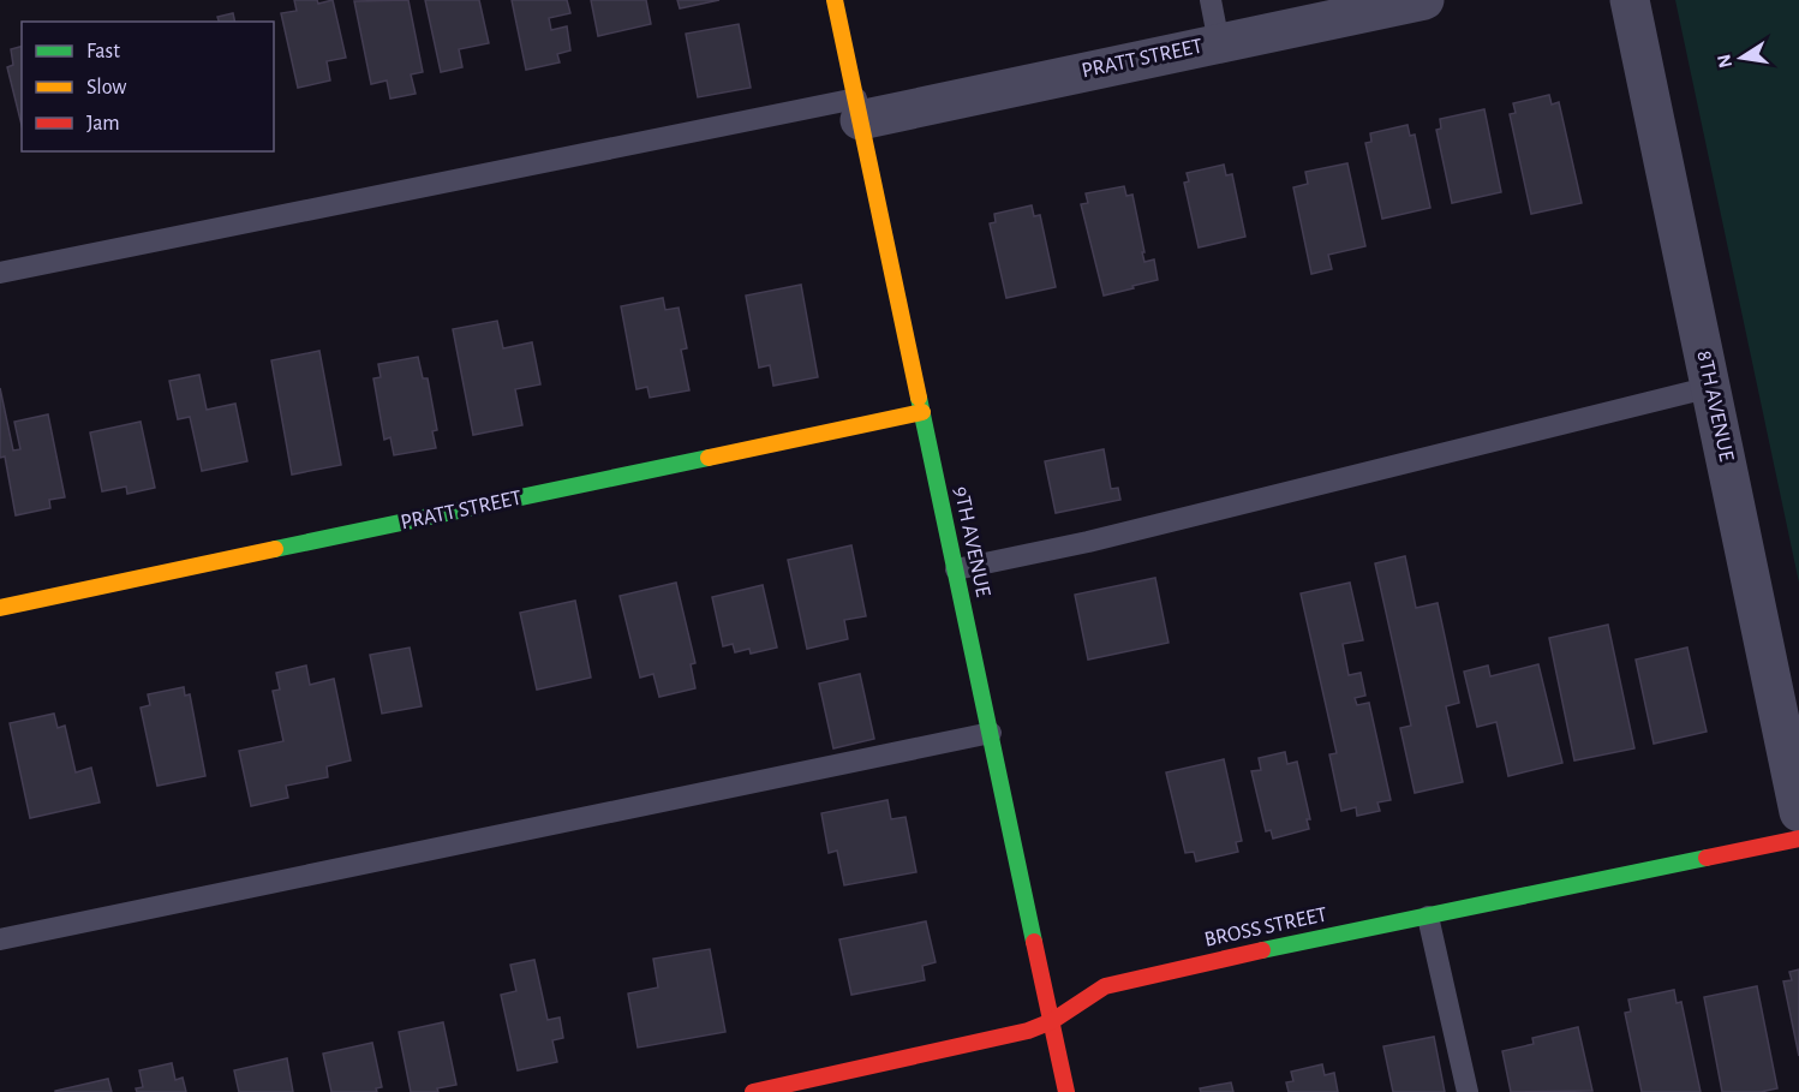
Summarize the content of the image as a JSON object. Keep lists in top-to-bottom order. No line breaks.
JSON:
{"streets":{"street":["PRATT STREET","8TH AVENUE","9TH AVENUE","BROSS STREET"]},"crossings":[["PRATT STREET","9TH AVENUE"],["9TH AVENUE","BROSS STREET"]],"legend":["Fast","Slow","Jam"],"north":"left"}
